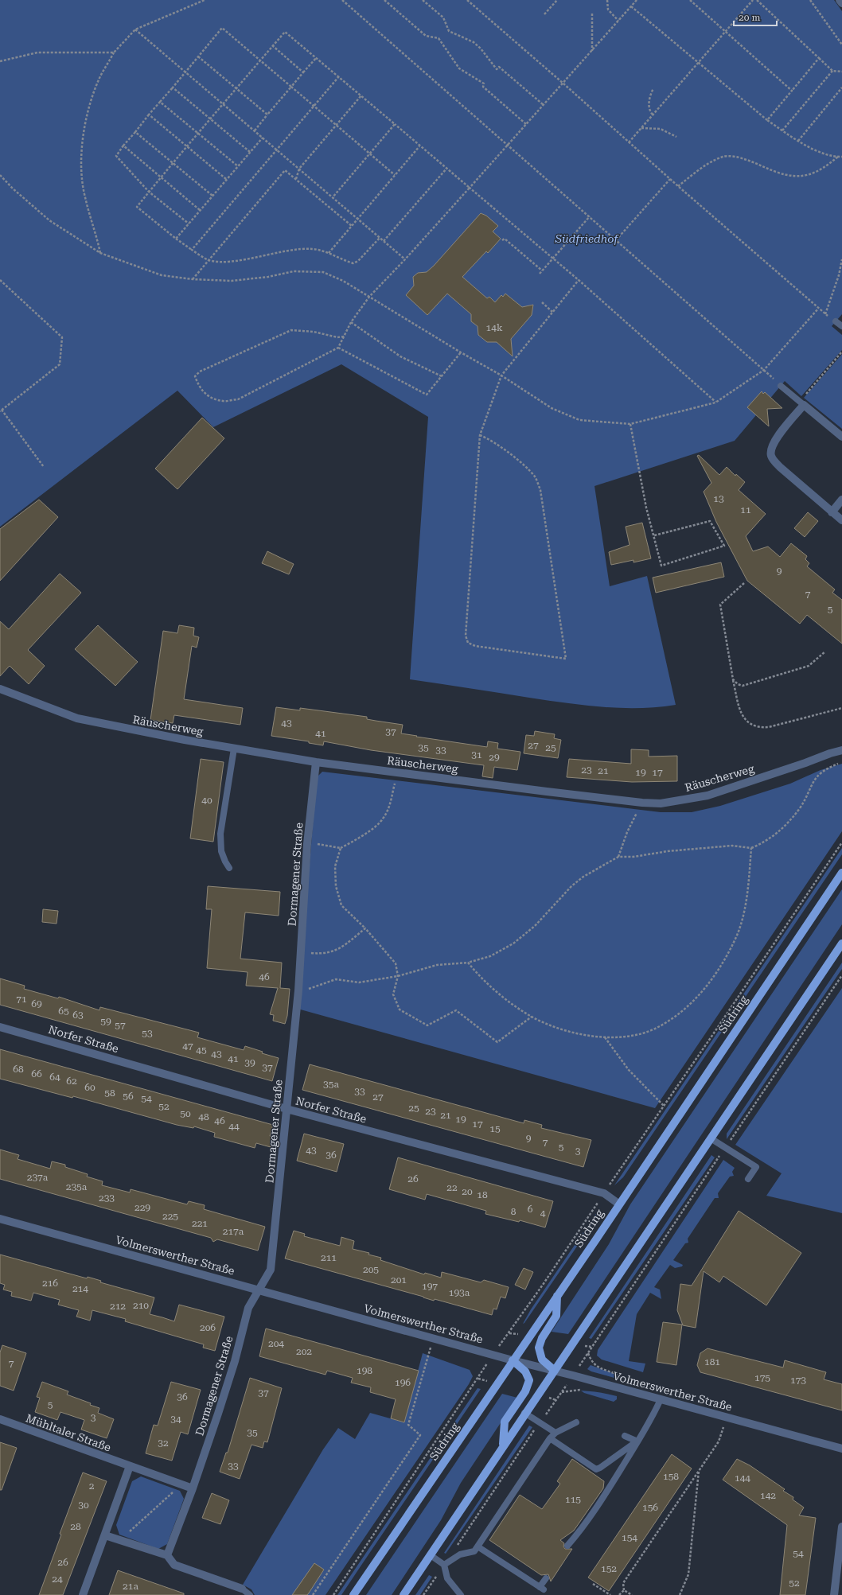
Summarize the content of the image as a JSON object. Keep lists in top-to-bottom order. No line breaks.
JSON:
{"streets":{"main road":["Südring"],"street":["Räuscherweg","Dormagener Straße","Norfer Straße","Volmerswerther Straße","Mühltaler Straße"]},"crossings":[["Räuscherweg","Dormagener Straße"],["Dormagener Straße","Norfer Straße"],["Dormagener Straße","Volmerswerther Straße"],["Südring","Norfer Straße"],["Südring","Volmerswerther Straße"]],"parks":["Südfriedhof"],"house_numbers":["14k","13","11","9","7","5","43","37","41","27","35","25","33","31","29","23","21","19","17","40","46","71","69","65","63","59","57","53","47","45","43","41","39","37","68","66","64","62","35a","60","33","58","56","27","54","52","25","23","50","21","48","19","46","17","44","15","9","7","5","43","3","36","237a","26","235a","22","20","18","233","229","6","8","4","225","221","217a","211","205","201","216","197","214","193a","210","212","206","204","202","181","7","198","175","173","196","37","36","5","3","34","35","32","33","158","144","2","142","115","30","156","28","154","54","26","152","24","52","21a"],"scale_bar":"20 m"}
